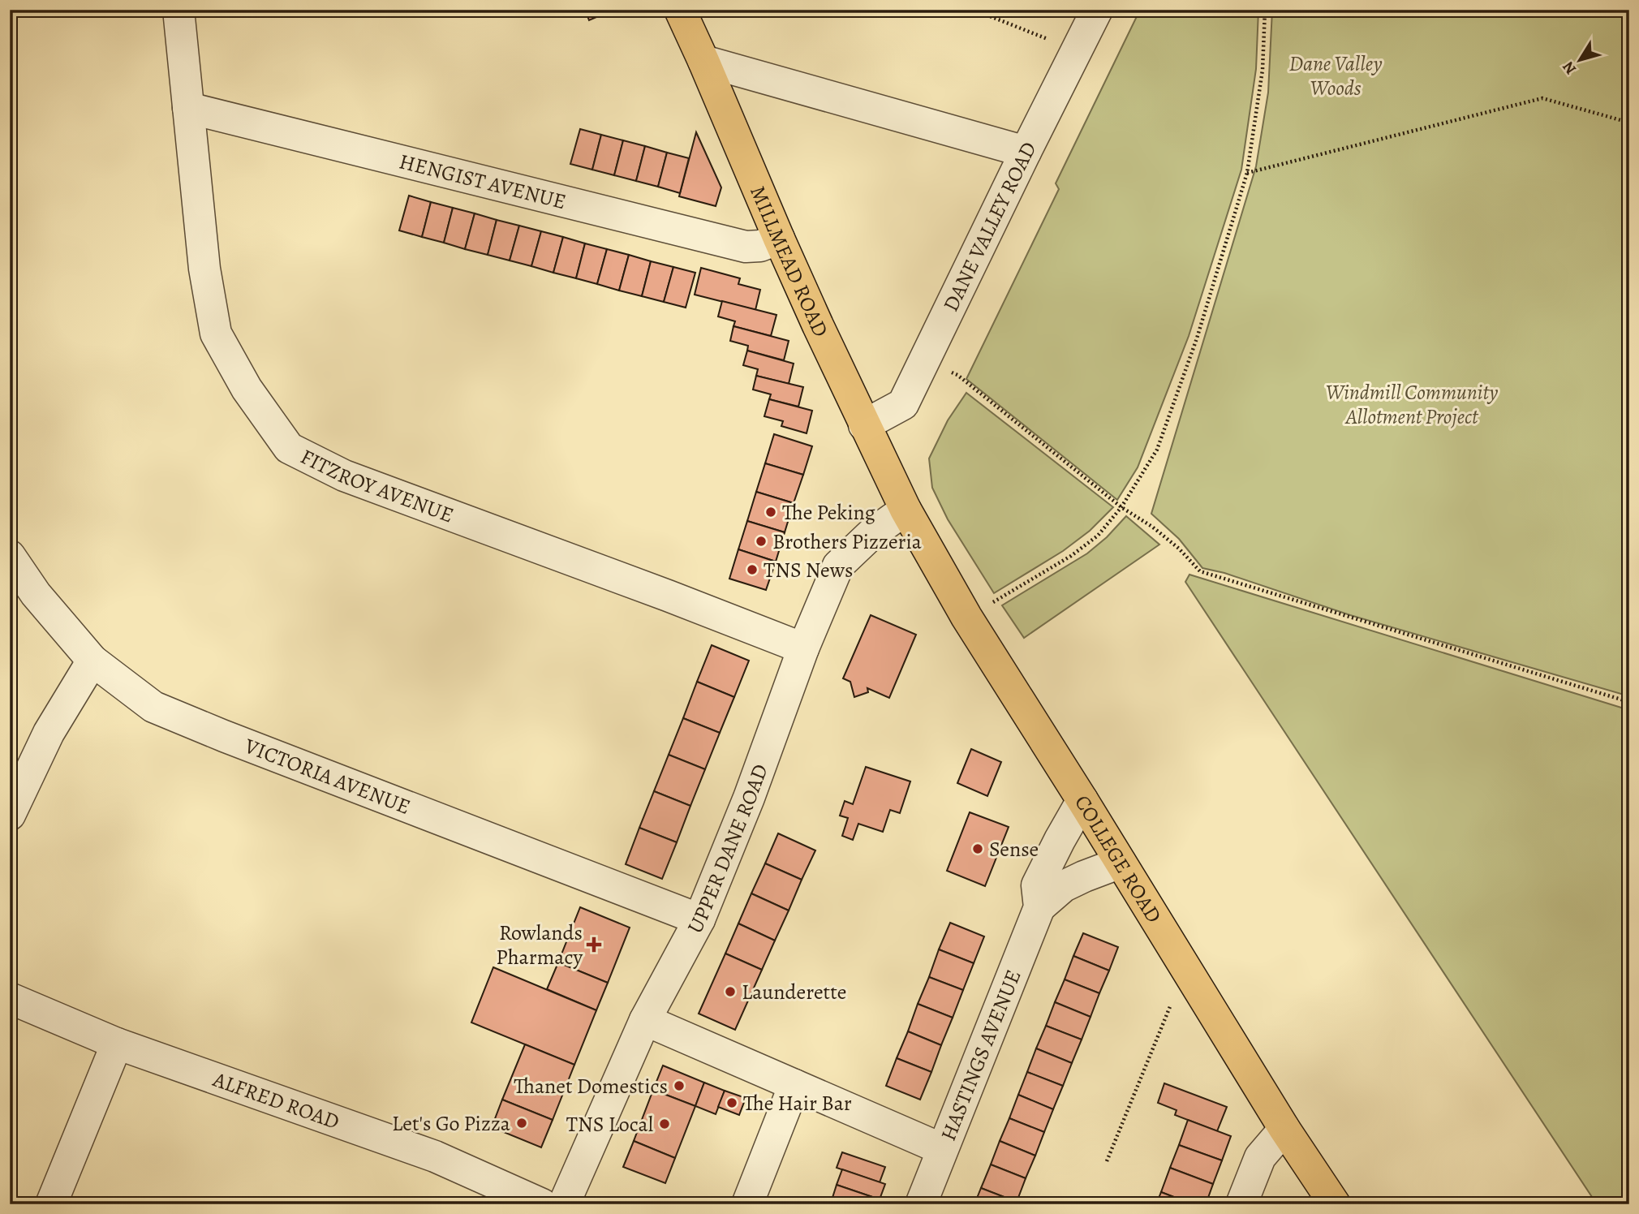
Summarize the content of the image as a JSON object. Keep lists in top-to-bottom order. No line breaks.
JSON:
{"streets":{"main road":["MILLMEAD ROAD","COLLEGE ROAD"],"street":["HENGIST AVENUE","DANE VALLEY ROAD","FITZROY AVENUE","VICTORIA AVENUE","UPPER DANE ROAD","HASTINGS AVENUE","ALFRED ROAD"]},"crossings":[["HENGIST AVENUE","MILLMEAD ROAD"],["HENGIST AVENUE","FITZROY AVENUE"],["DANE VALLEY ROAD","MILLMEAD ROAD"],["MILLMEAD ROAD","UPPER DANE ROAD"],["MILLMEAD ROAD","COLLEGE ROAD"],["FITZROY AVENUE","UPPER DANE ROAD"],["VICTORIA AVENUE","UPPER DANE ROAD"],["UPPER DANE ROAD","COLLEGE ROAD"],["COLLEGE ROAD","HASTINGS AVENUE"]],"parks":["Dane Valley Woods","Windmill Community Allotment Project"],"places":{"other":["The Peking","Brothers Pizzeria","TNS News","Sense","Launderette","Thanet Domestics","The Hair Bar","Let's Go Pizza","TNS Local"],"health":["Rowlands Pharmacy"]},"north":"bottom left"}
